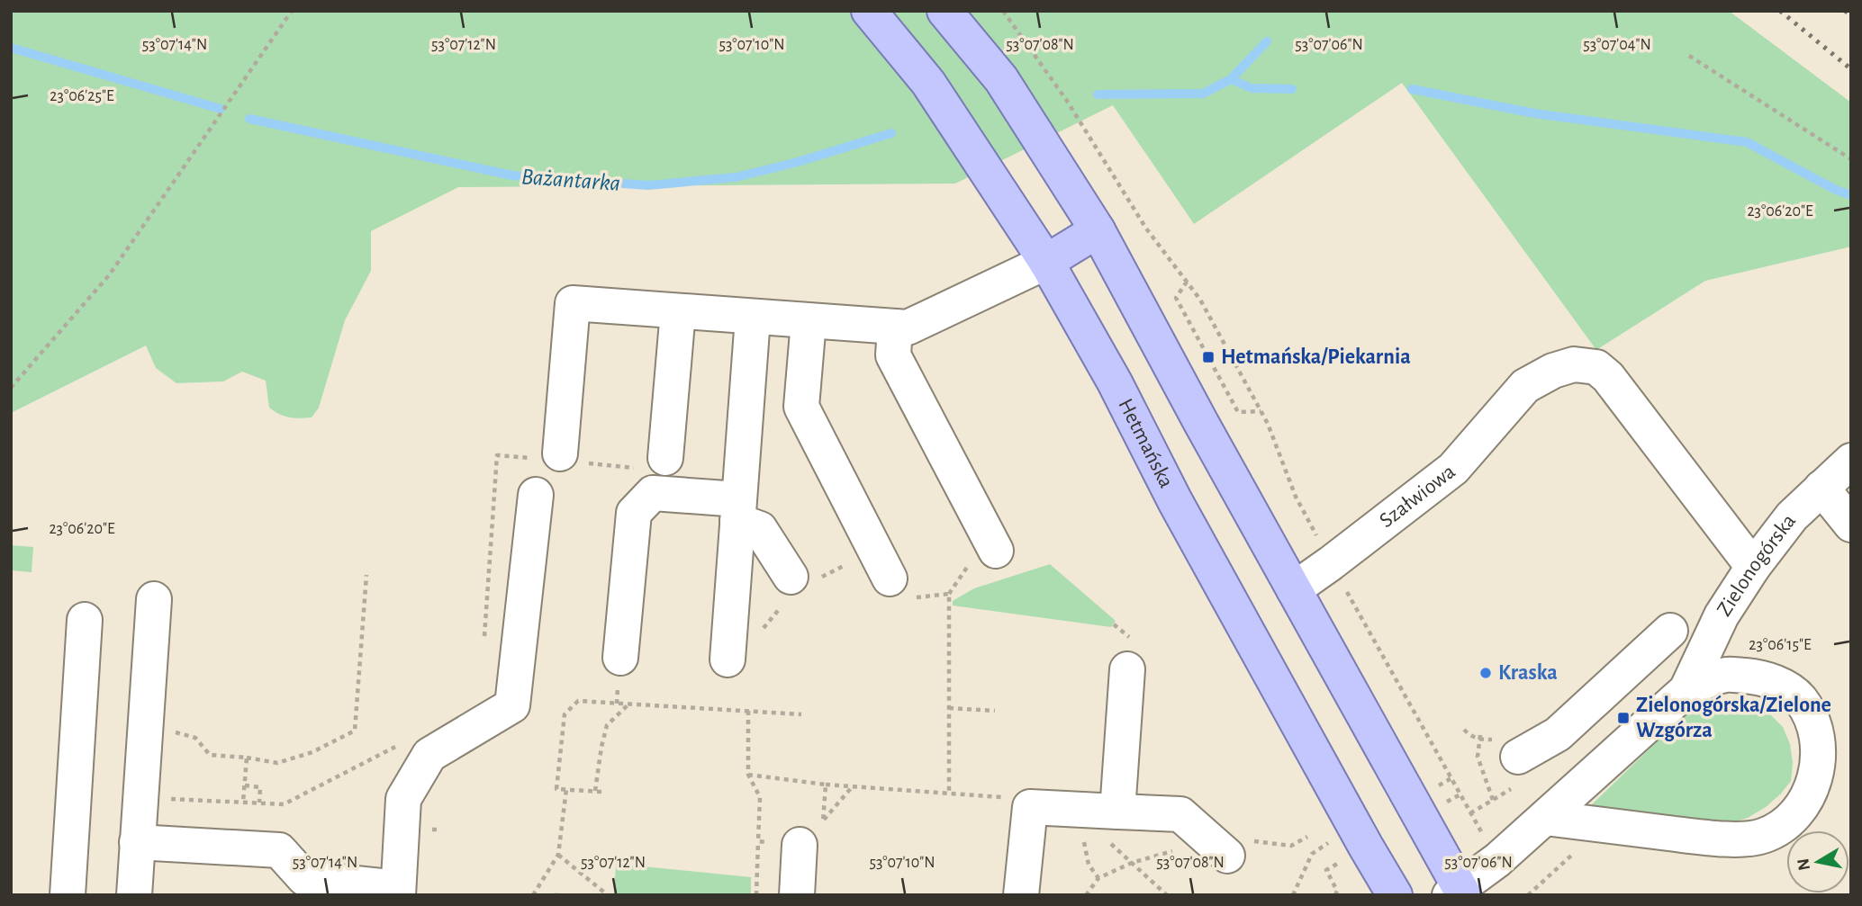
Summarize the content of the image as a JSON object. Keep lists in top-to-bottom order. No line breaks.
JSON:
{"streets":{"main road":["Hetmańska"],"street":["Szałwiowa","Zielonogórska"]},"crossings":[["Szałwiowa","Zielonogórska"]],"water":["Bażantarka"],"places":{"transit":["Hetmańska/Piekarnia","Zielonogórska/Zielone Wzgórza"],"other":["Kraska"]},"north":"left","coordinates":["53°07'14\"N","53°07'12\"N","53°07'10\"N","53°07'08\"N","53°07'06\"N","53°07'04\"N","23°06'25\"E","23°06'20\"E","23°06'15\"E"]}
